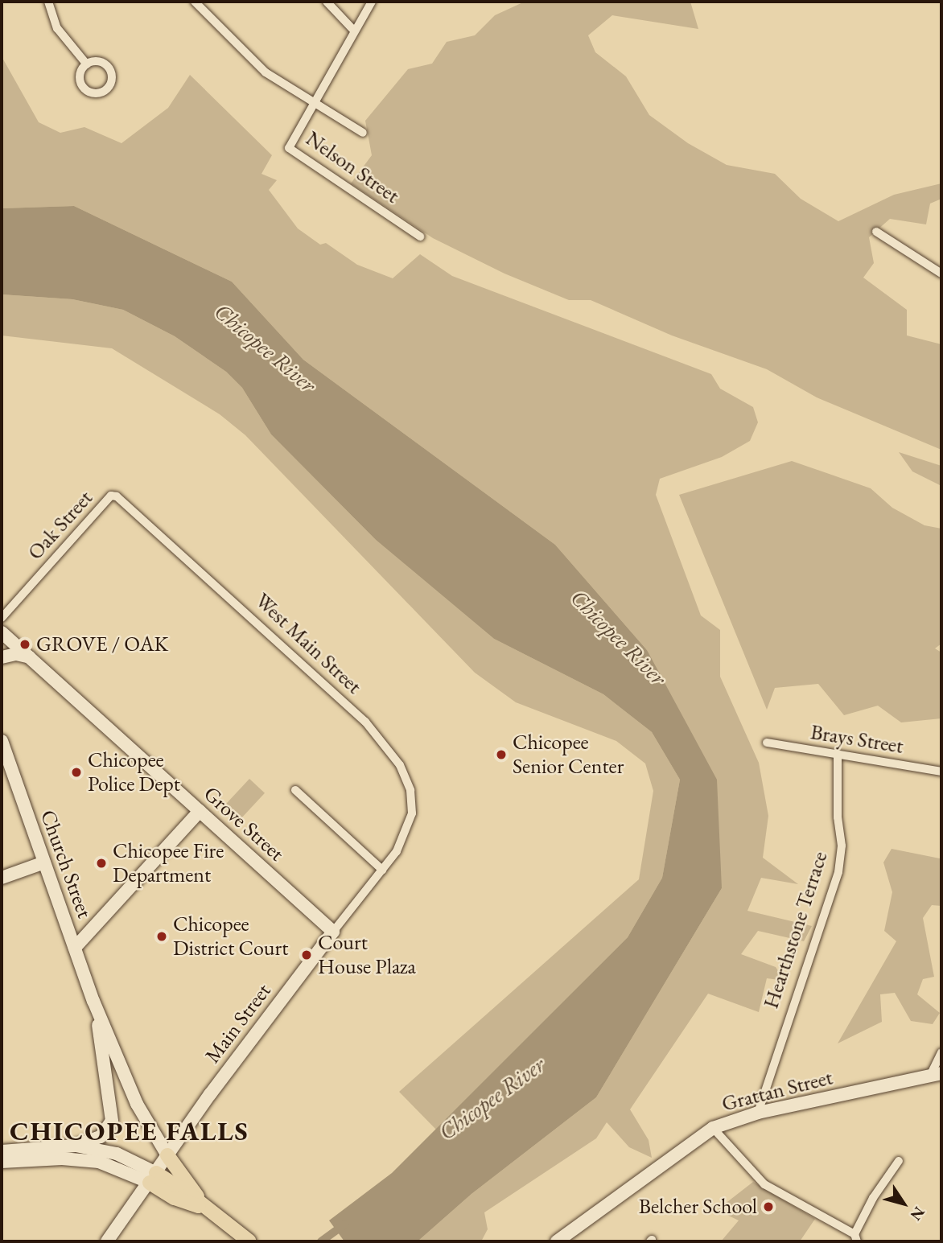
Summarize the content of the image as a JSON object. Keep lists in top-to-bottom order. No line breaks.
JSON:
{"streets":{"main road":["Grove Street","Church Street","Main Street","Grattan Street"],"street":["Nelson Street","Oak Street","West Main Street","Brays Street","Hearthstone Terrace"]},"crossings":[["Oak Street","West Main Street"],["West Main Street","Main Street"],["Brays Street","Hearthstone Terrace"],["Grove Street","Main Street"],["Church Street","Main Street"],["Hearthstone Terrace","Grattan Street"]],"districts":["CHICOPEE FALLS"],"water":["Chicopee River"],"places":["GROVE / OAK","Chicopee Senior Center","Chicopee Police Dept","Chicopee Fire Department","Chicopee District Court","Court House Plaza","Belcher School"],"north":"bottom right"}
